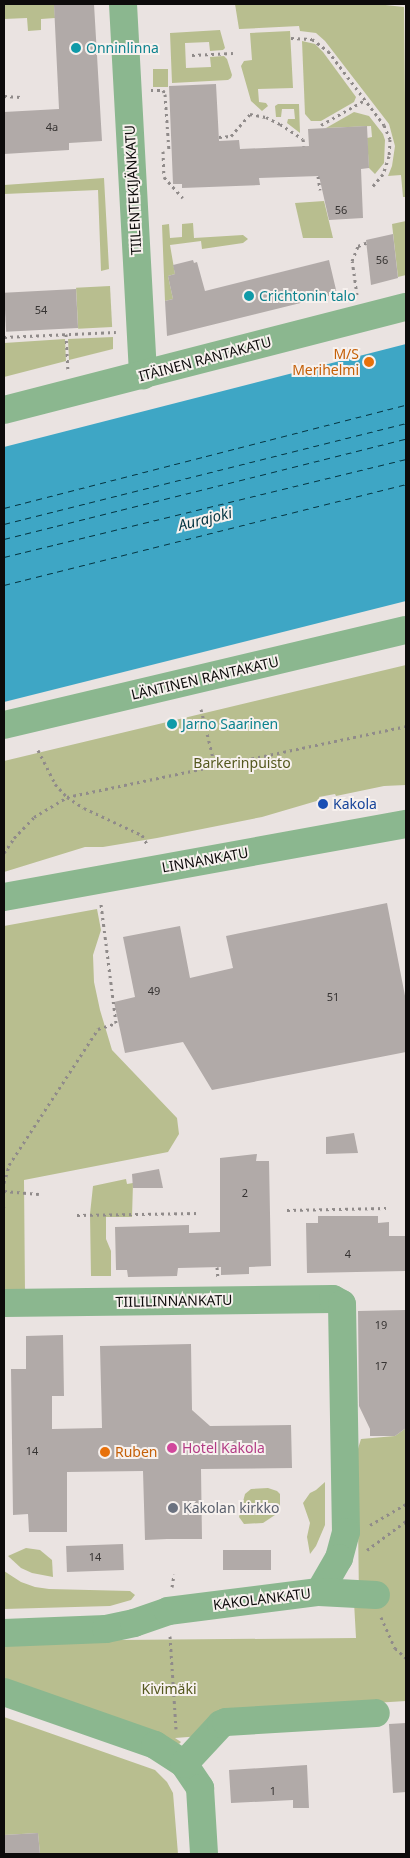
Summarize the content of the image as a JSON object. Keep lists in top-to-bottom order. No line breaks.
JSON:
{"streets":{"street":["TIILENTEKIJÄNKATU","ITÄINEN RANTAKATU","LÄNTINEN RANTAKATU","LINNANKATU","TIILILINNANKATU","KAKOLANKATU"]},"crossings":[["TIILENTEKIJÄNKATU","ITÄINEN RANTAKATU"],["TIILILINNANKATU","KAKOLANKATU"]],"water":["Aurajoki"],"parks":["Barkerinpuisto","Kivimäki"],"places":["Onninlinna","Crichtonin talo","M/S Merihelmi","Jarno Saarinen","Kakola","Hotel Kakola","Ruben","Kakolan kirkko"],"house_numbers":["4a","56","56","54","49","51","2","4","19","17","14","14","1"]}
